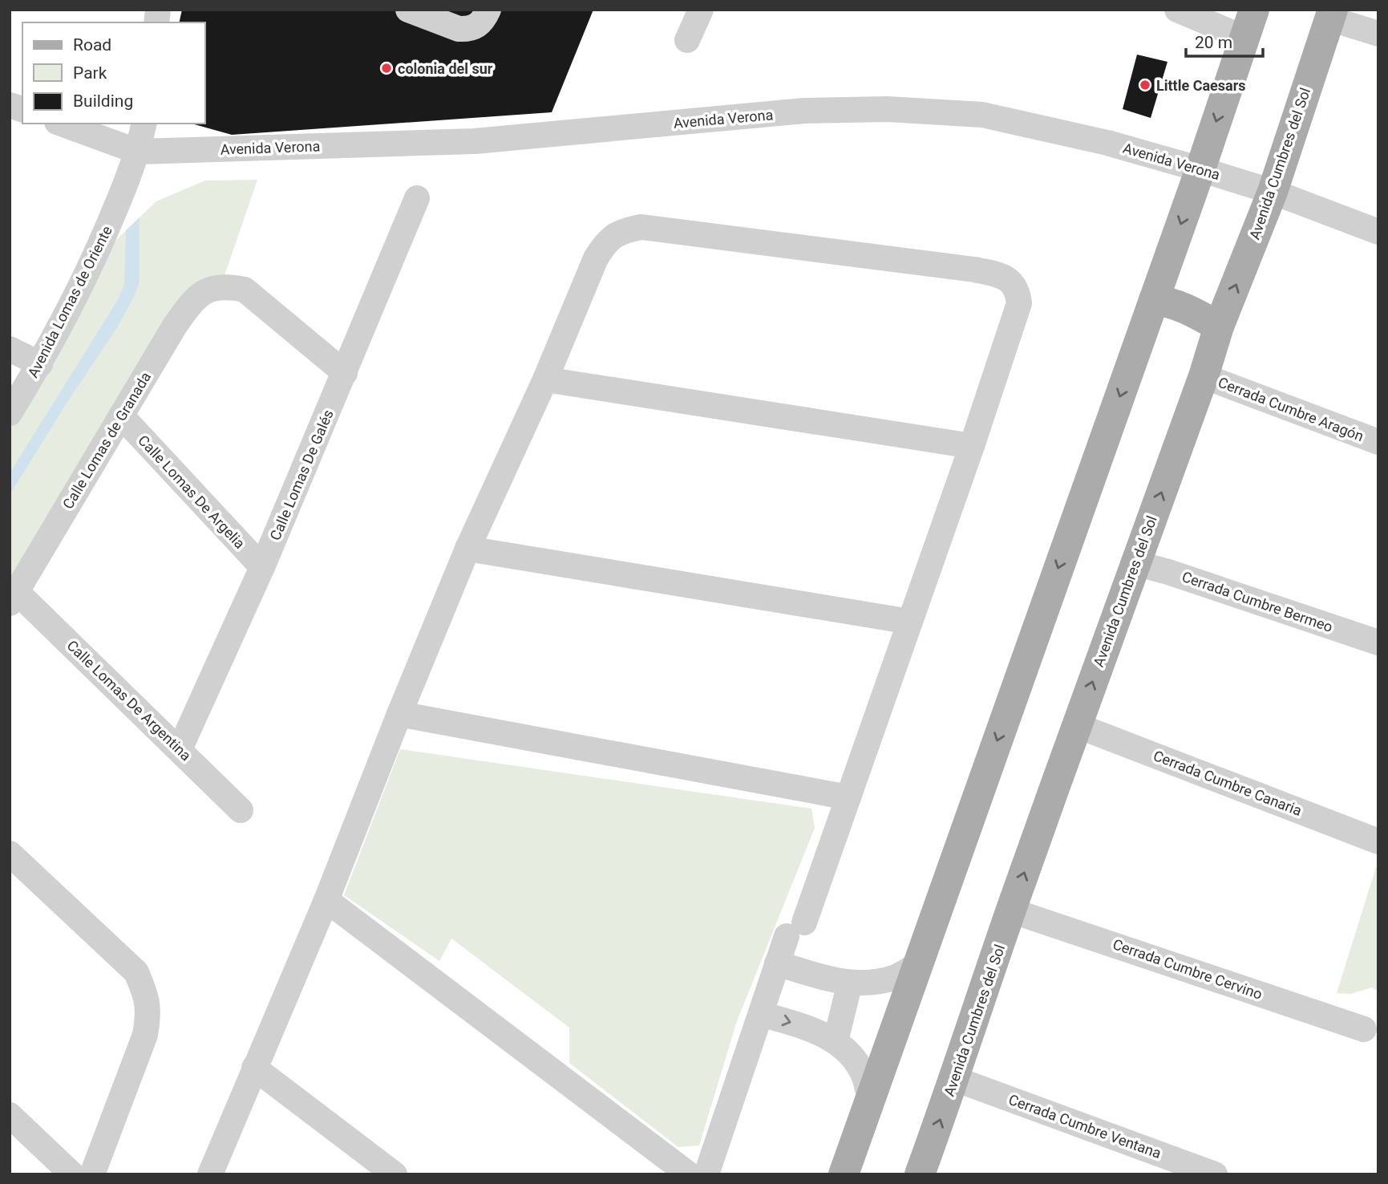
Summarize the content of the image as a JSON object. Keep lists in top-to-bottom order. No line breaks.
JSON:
{"streets":{"main road":["Avenida Cumbres del Sol"],"street":["Avenida Verona","Avenida Lomas de Oriente","Cerrada Cumbre Aragón","Calle Lomas de Granada","Calle Lomas De Galés","Calle Lomas De Argelia","Cerrada Cumbre Bermeo","Calle Lomas De Argentina","Cerrada Cumbre Canaria","Cerrada Cumbre Cervino","Cerrada Cumbre Ventana"]},"crossings":[["Avenida Verona","Avenida Cumbres del Sol"],["Avenida Verona","Avenida Lomas de Oriente"],["Avenida Cumbres del Sol","Cerrada Cumbre Aragón"],["Avenida Cumbres del Sol","Cerrada Cumbre Bermeo"],["Avenida Cumbres del Sol","Cerrada Cumbre Canaria"],["Avenida Cumbres del Sol","Cerrada Cumbre Cervino"],["Avenida Cumbres del Sol","Cerrada Cumbre Ventana"],["Calle Lomas de Granada","Calle Lomas De Galés"],["Calle Lomas de Granada","Calle Lomas De Argelia"],["Calle Lomas de Granada","Calle Lomas De Argentina"],["Calle Lomas De Galés","Calle Lomas De Argelia"],["Calle Lomas De Galés","Calle Lomas De Argentina"]],"places":["colonia del sur","Little Caesars"],"legend":["Road","Park","Building"],"scale_bar":"20 m"}
